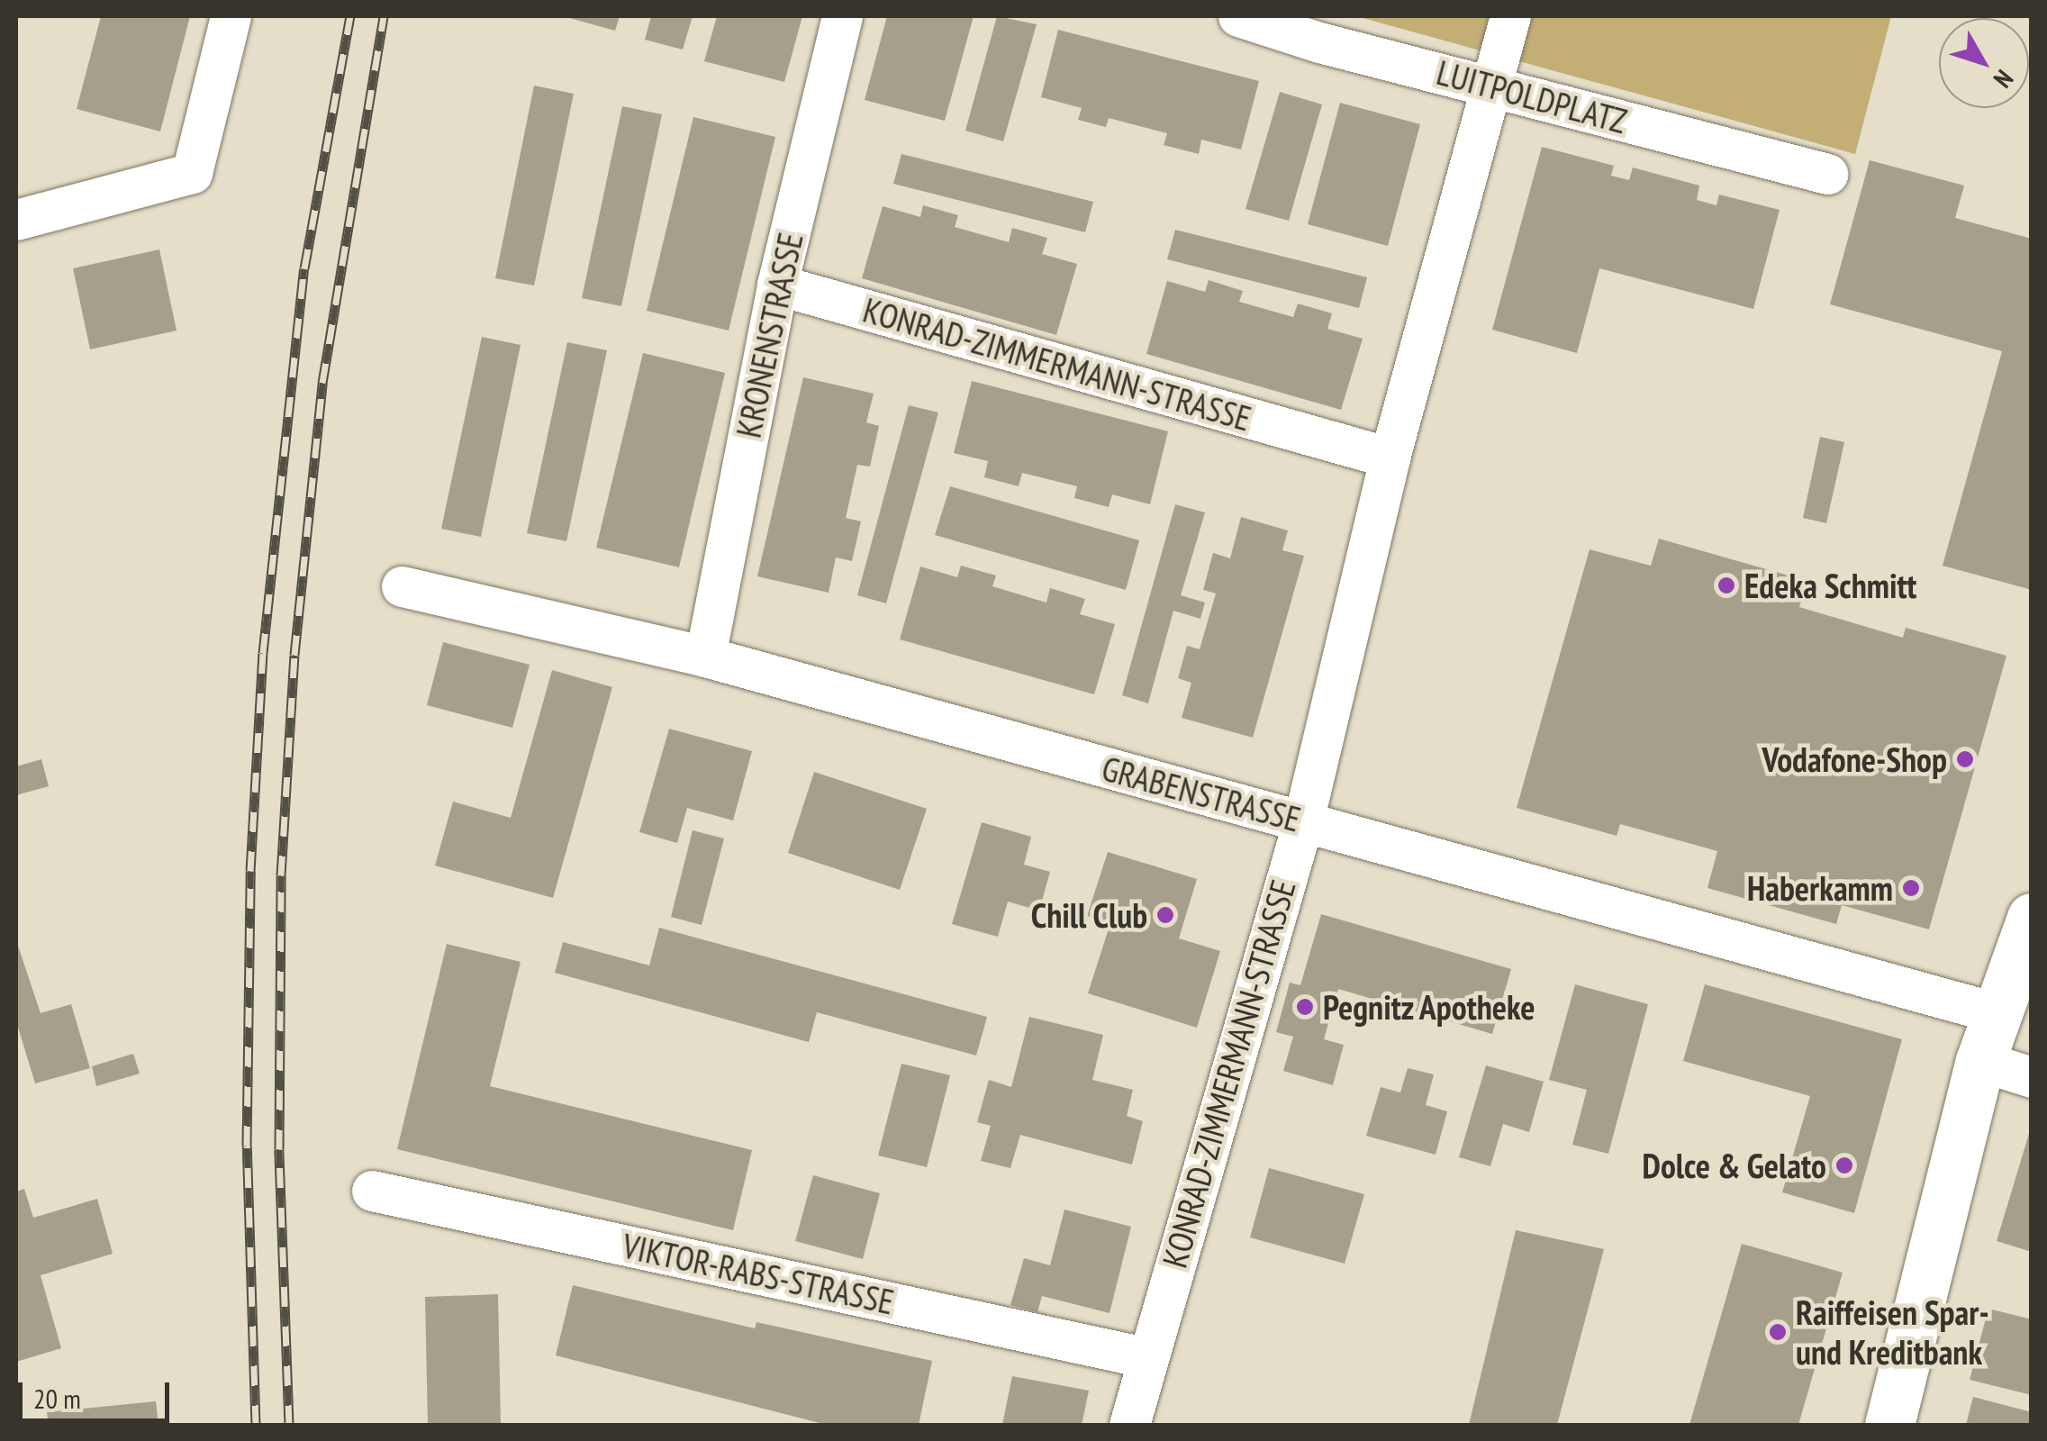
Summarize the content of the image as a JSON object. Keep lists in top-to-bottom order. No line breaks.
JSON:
{"streets":{"street":["LUITPOLDPLATZ","KRONENSTRASSE","KONRAD-ZIMMERMANN-STRASSE","GRABENSTRASSE","VIKTOR-RABS-STRASSE"]},"crossings":[["LUITPOLDPLATZ","KONRAD-ZIMMERMANN-STRASSE"],["KRONENSTRASSE","KONRAD-ZIMMERMANN-STRASSE"],["KRONENSTRASSE","GRABENSTRASSE"],["KONRAD-ZIMMERMANN-STRASSE","GRABENSTRASSE"],["KONRAD-ZIMMERMANN-STRASSE","VIKTOR-RABS-STRASSE"]],"places":["Edeka Schmitt","Vodafone-Shop","Haberkamm","Chill Club","Pegnitz Apotheke","Dolce & Gelato","Raiffeisen Spar- und Kreditbank"],"scale_bar":"20 m","north":"bottom right"}
